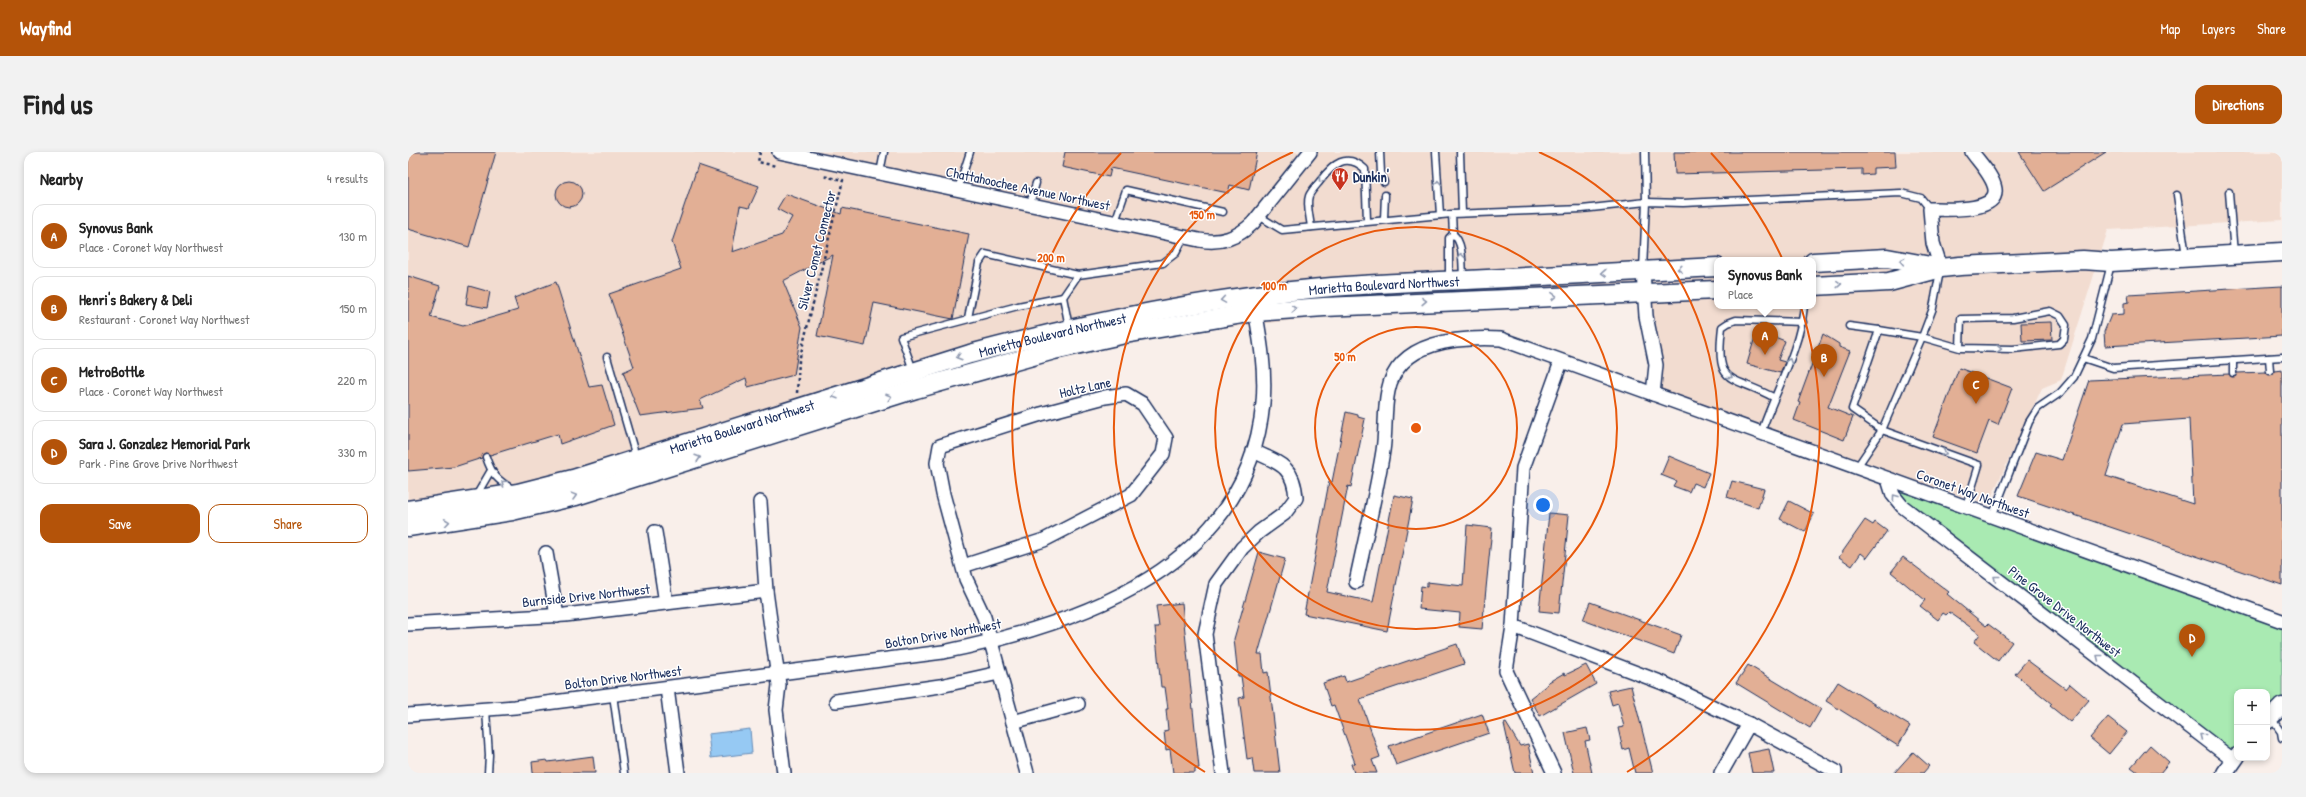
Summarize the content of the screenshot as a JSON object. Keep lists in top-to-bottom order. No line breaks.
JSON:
{"streets":{"main road":["Marietta Boulevard Northwest"],"street":["Chattahoochee Avenue Northwest","Holtz Lane","Coronet Way Northwest","Burnside Drive Northwest","Pine Grove Drive Northwest","Bolton Drive Northwest"],"path":["Silver Comet Connector"]},"crossings":[["Marietta Boulevard Northwest","Bolton Drive Northwest"],["Holtz Lane","Bolton Drive Northwest"],["Coronet Way Northwest","Pine Grove Drive Northwest"]],"one_way":["Pine Grove Drive Northwest"],"places":{"restaurant":["Dunkin'"]},"page":{"header":"Wayfind","nav":["Map","Layers","Share"],"title":"Find us","buttons":["Directions",["Save","Share"]],"heading":["Nearby","4 results"],"list":[{"mark":"A","name":"Synovus Bank","note":"Place · Coronet Way Northwest","value":"130 m"},{"mark":"B","name":"Henri's Bakery & Deli","note":"Restaurant · Coronet Way Northwest","value":"150 m"},{"mark":"C","name":"MetroBottle","note":"Place · Coronet Way Northwest","value":"220 m"},{"mark":"D","name":"Sara J. Gonzalez Memorial Park","note":"Park · Pine Grove Drive Northwest","value":"330 m"}],"popup":["Synovus Bank","Place"],"pins":["A","B","C","D"],"map_buttons":["+","−"]},"rings":["150 m","200 m","100 m","50 m"]}
